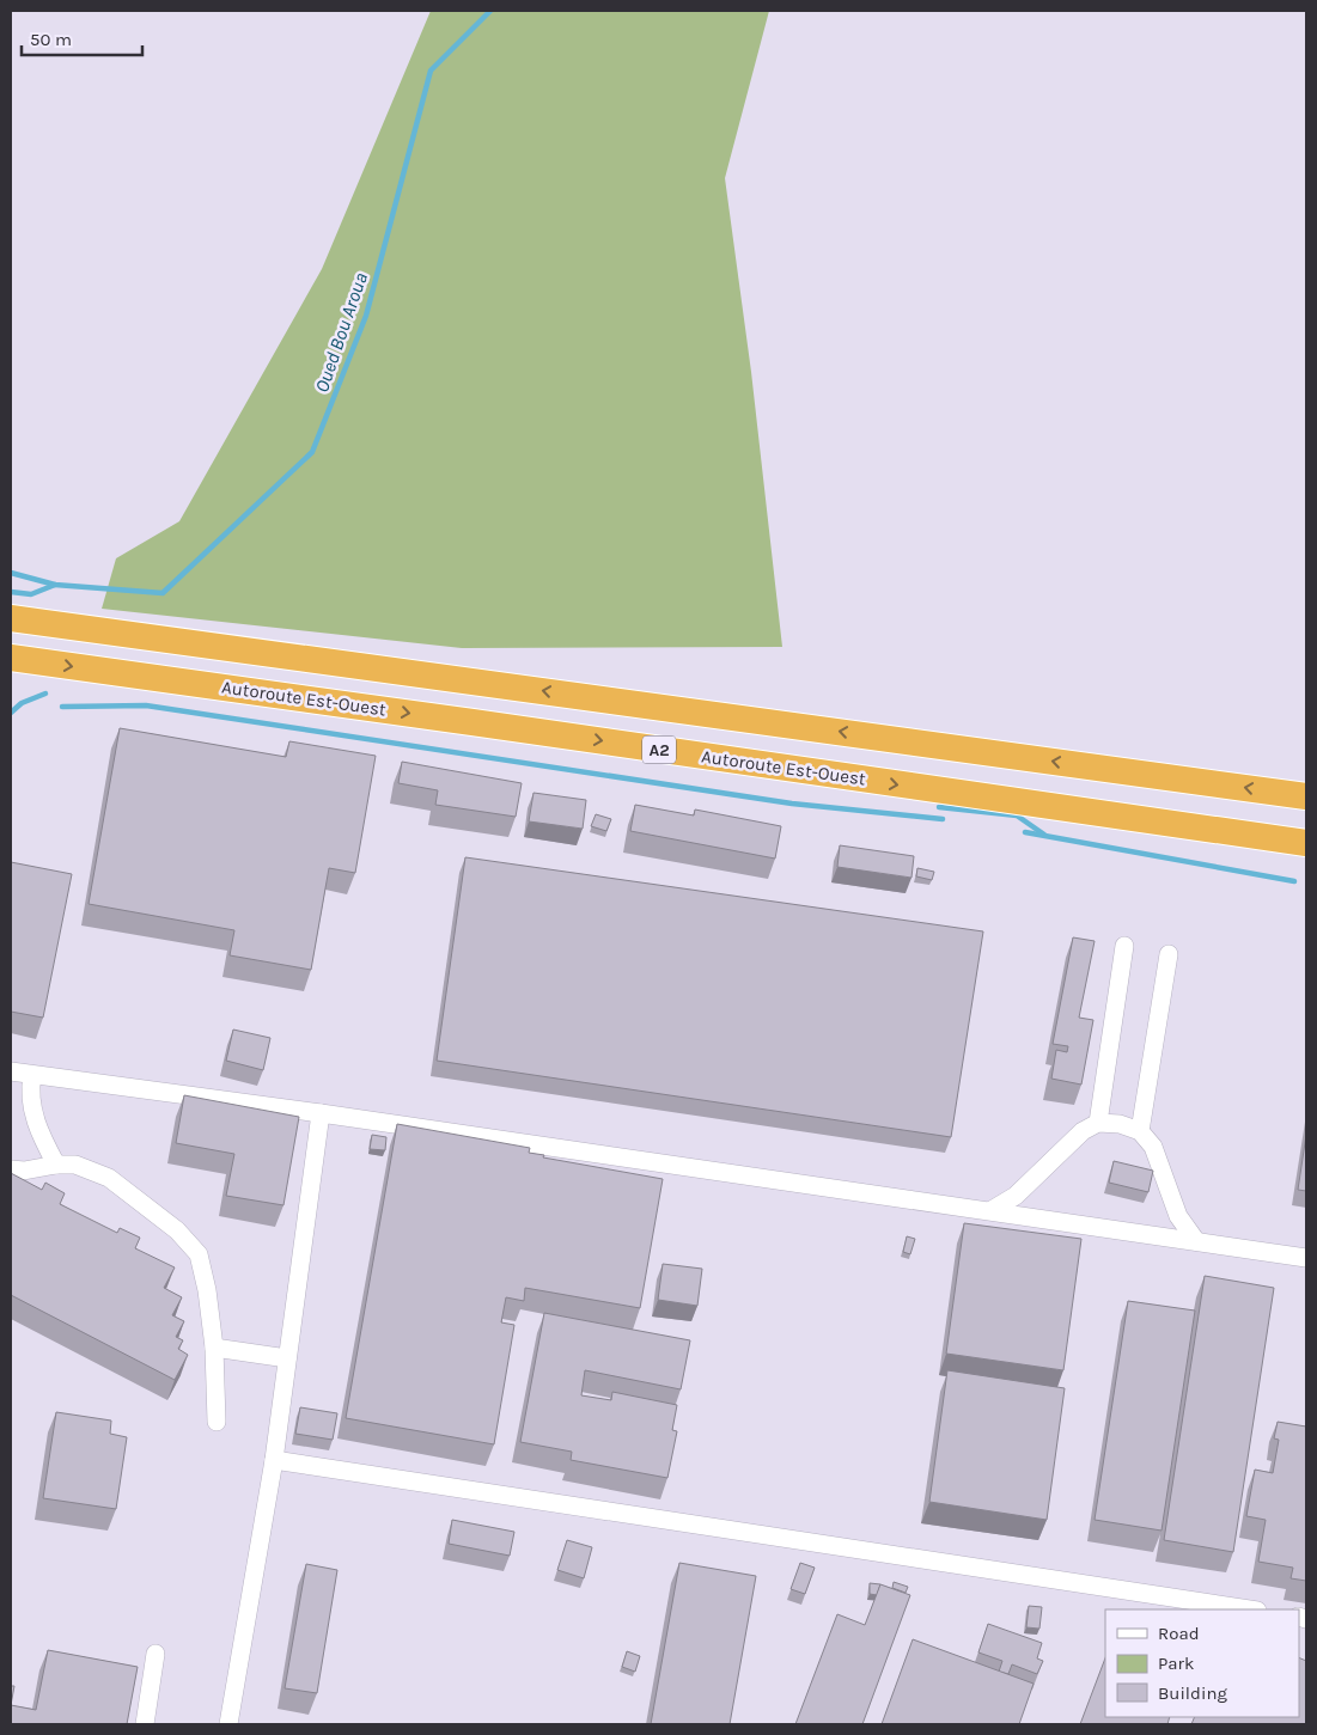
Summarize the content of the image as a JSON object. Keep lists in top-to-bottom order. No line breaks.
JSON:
{"streets":{"highway":["Autoroute Est-Ouest","A2"]},"water":["Oued Bou Aroua"],"legend":["Road","Park","Building"],"scale_bar":"50 m"}
